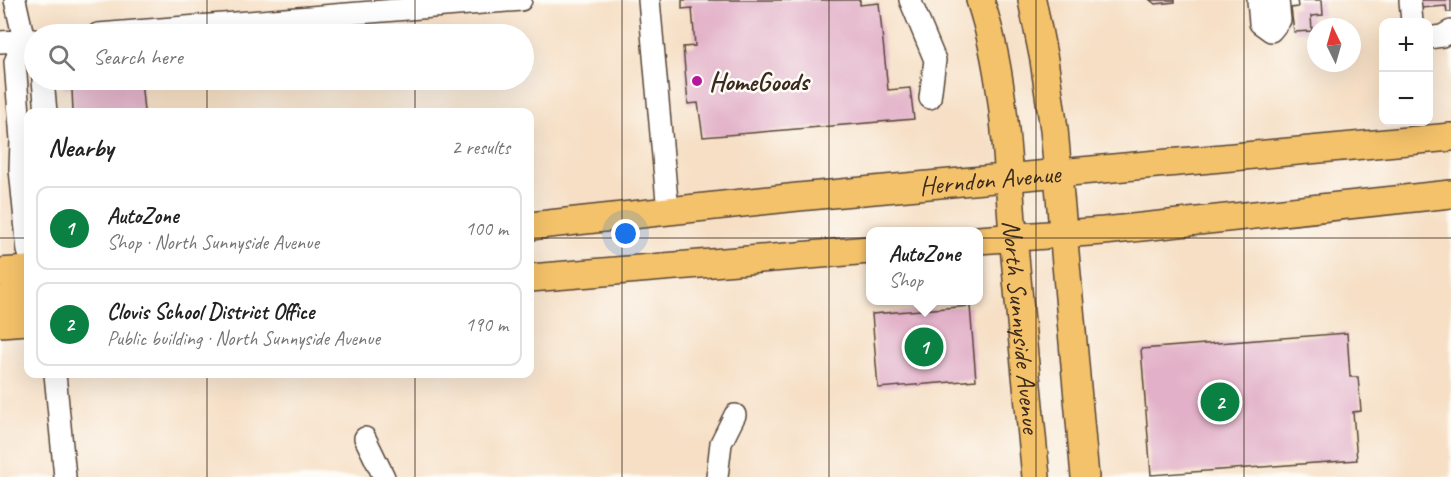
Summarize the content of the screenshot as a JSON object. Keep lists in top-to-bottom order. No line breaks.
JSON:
{"streets":{"main road":["Herndon Avenue","North Sunnyside Avenue"]},"crossings":[["Herndon Avenue","North Sunnyside Avenue"]],"places":["HomeGoods"],"north":"top","page":{"map_buttons":["+","−"],"search":"Search here","heading":["Nearby","2 results"],"list":[{"mark":"1","name":"AutoZone","note":"Shop · North Sunnyside Avenue","value":"100 m"},{"mark":"2","name":"Clovis School District Office","note":"Public building · North Sunnyside Avenue","value":"190 m"}],"popup":["AutoZone","Shop"],"pins":["1","2"]}}
